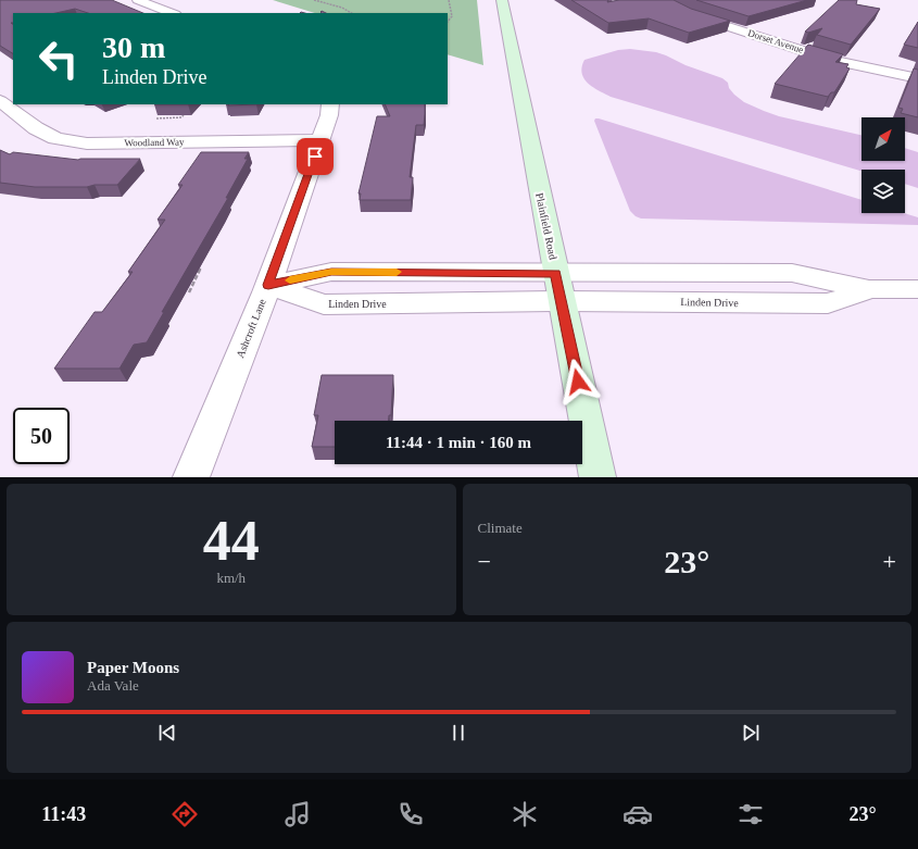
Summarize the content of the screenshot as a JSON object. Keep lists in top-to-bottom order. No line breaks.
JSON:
{"streets":{"main road":["Plainfield Road"],"street":["Dorset Avenue","Woodland Way","Linden Drive","Ashcroft Lane"]},"crossings":[["Woodland Way","Ashcroft Lane"],["Plainfield Road","Linden Drive"],["Linden Drive","Ashcroft Lane"]],"north":"top right","page":{"turn":["30 m","Linden Drive"],"limit":"50","trip":"11:44 · 1 min · 160 m","tile":[["44","km/h"],"Climate"],"heat":["−","23°","+"],"song":["Paper Moons","Ada Vale"],"tabs":["11:43","23°"]}}
